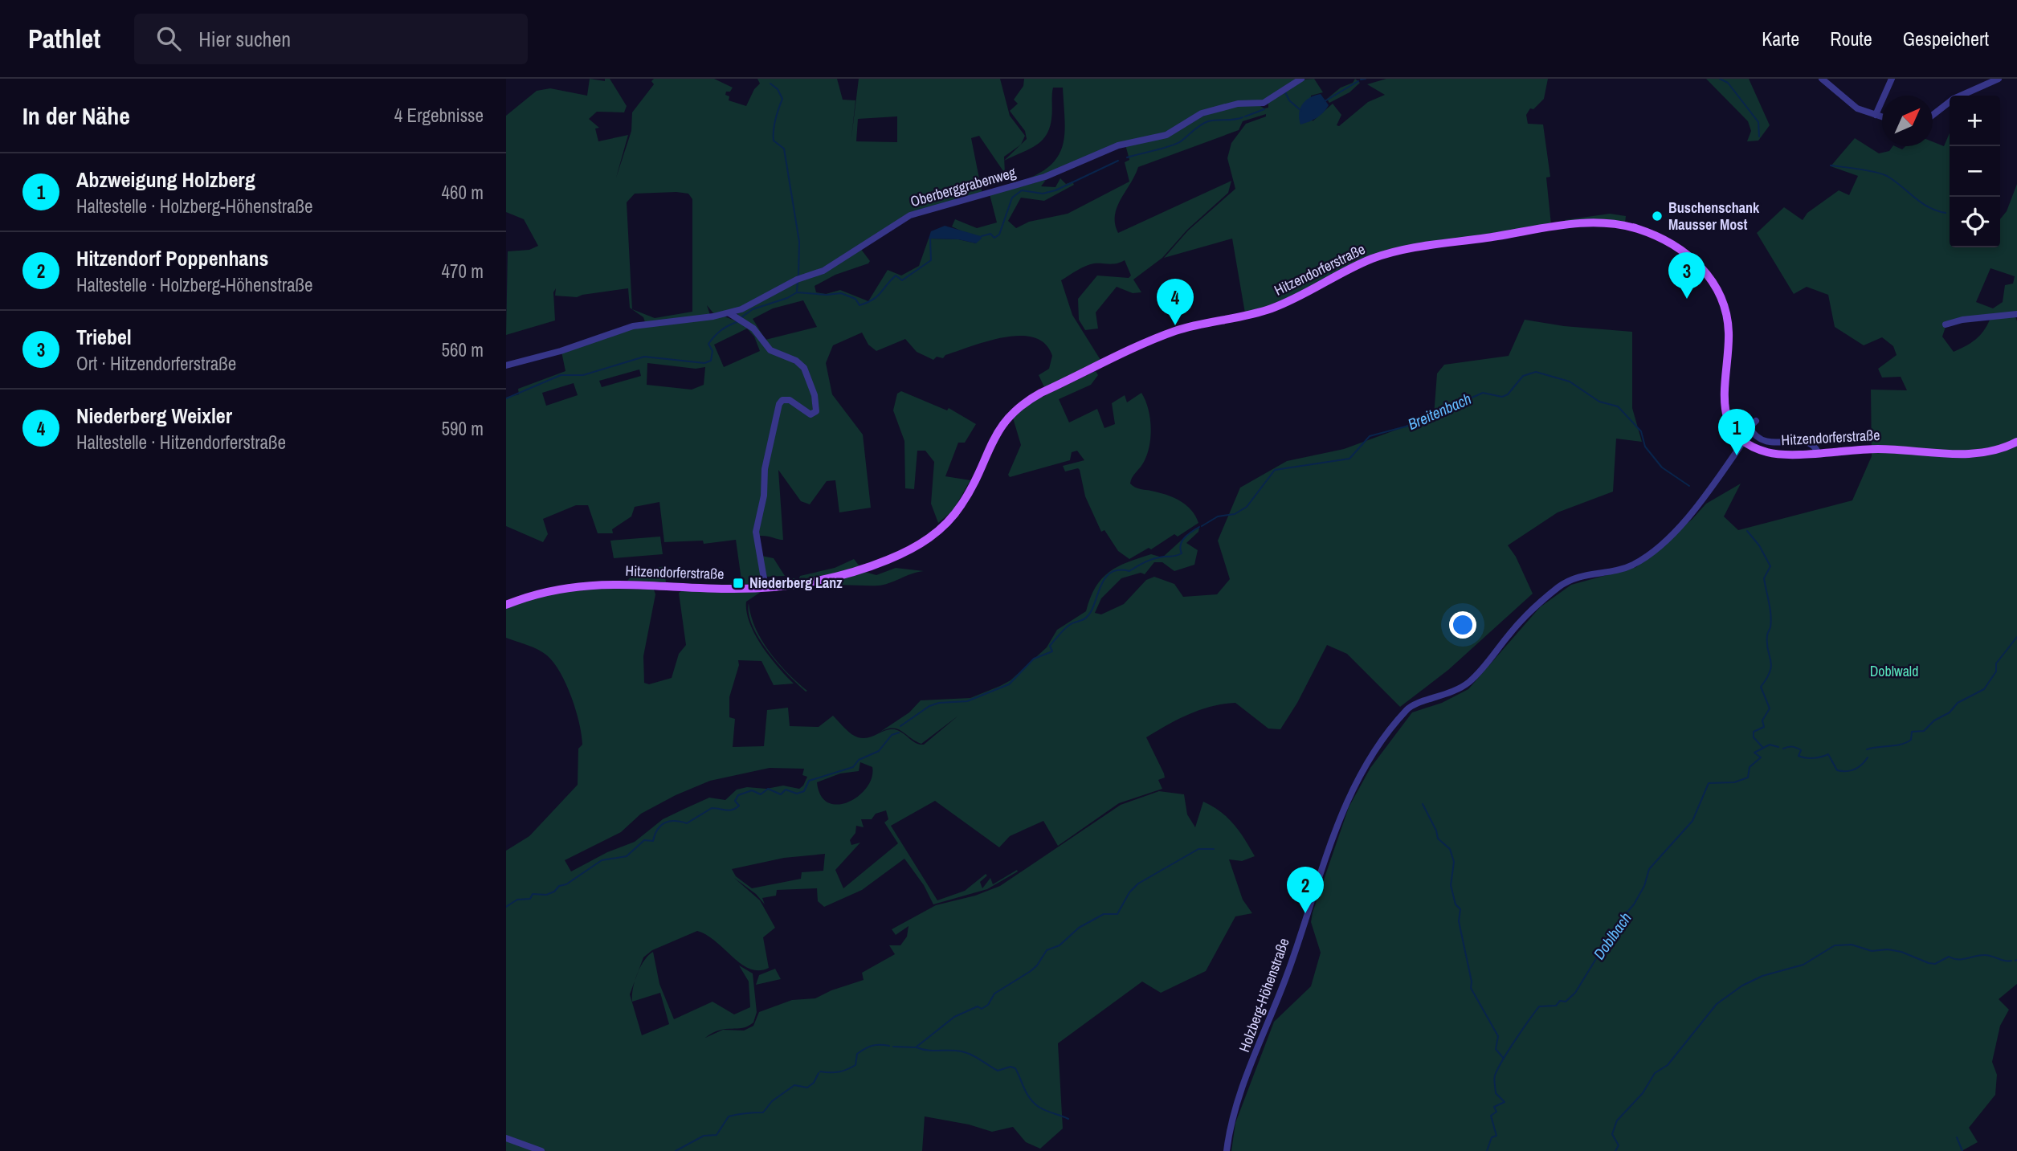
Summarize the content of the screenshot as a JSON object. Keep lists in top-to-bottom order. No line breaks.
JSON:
{"streets":{"main road":["Hitzendorferstraße"],"street":["Oberberggrabenweg","Holzberg-Höhenstraße"]},"crossings":[["Hitzendorferstraße","Holzberg-Höhenstraße"]],"water":["Breitenbach","Doblbach"],"parks":["Doblwald"],"places":{"other":["Buschenschank Mausser Most"],"transit":["Niederberg Lanz"]},"north":"top right","page":{"header":"Pathlet","search":"Hier suchen","nav":["Karte","Route","Gespeichert"],"heading":["In der Nähe","4 Ergebnisse"],"map_buttons":["+","−"],"list":[{"mark":"1","name":"Abzweigung Holzberg","note":"Haltestelle · Holzberg-Höhenstraße","value":"460 m"},{"mark":"2","name":"Hitzendorf Poppenhans","note":"Haltestelle · Holzberg-Höhenstraße","value":"470 m"},{"mark":"3","name":"Triebel","note":"Ort · Hitzendorferstraße","value":"560 m"},{"mark":"4","name":"Niederberg Weixler","note":"Haltestelle · Hitzendorferstraße","value":"590 m"}],"pins":["3","4","1","2"]}}
